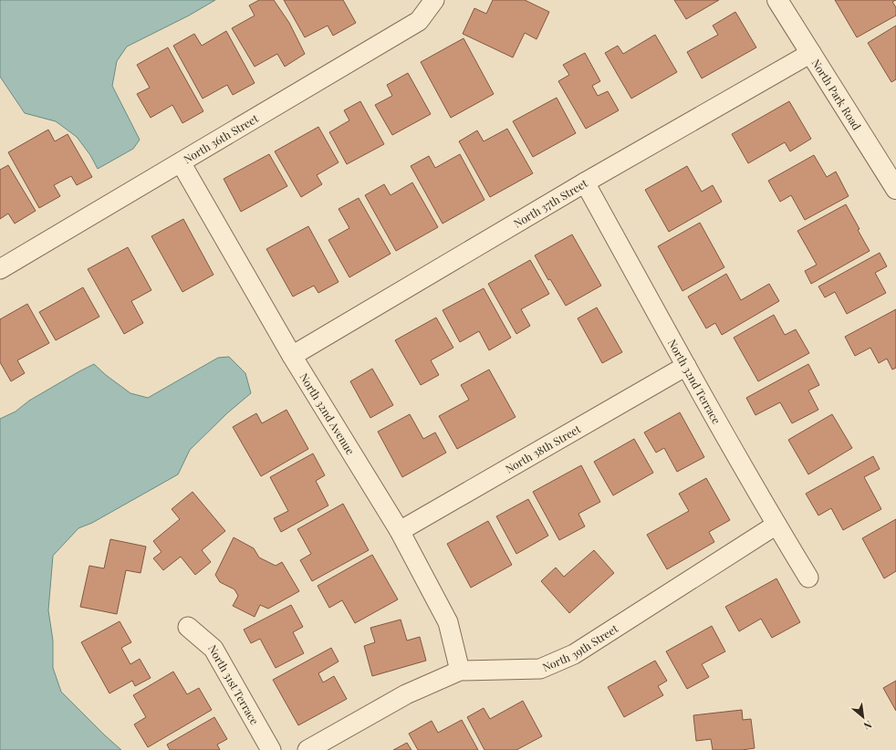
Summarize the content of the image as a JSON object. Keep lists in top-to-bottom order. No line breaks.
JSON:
{"streets":{"street":["North Park Road","North 36th Street","North 37th Street","North 32nd Terrace","North 32nd Avenue","North 38th Street","North 39th Street","North 31st Terrace"]},"crossings":[["North Park Road","North 37th Street"],["North 36th Street","North 32nd Avenue"],["North 37th Street","North 32nd Terrace"],["North 37th Street","North 32nd Avenue"],["North 32nd Terrace","North 38th Street"],["North 32nd Terrace","North 39th Street"],["North 32nd Avenue","North 38th Street"],["North 32nd Avenue","North 39th Street"]],"north":"bottom right"}
